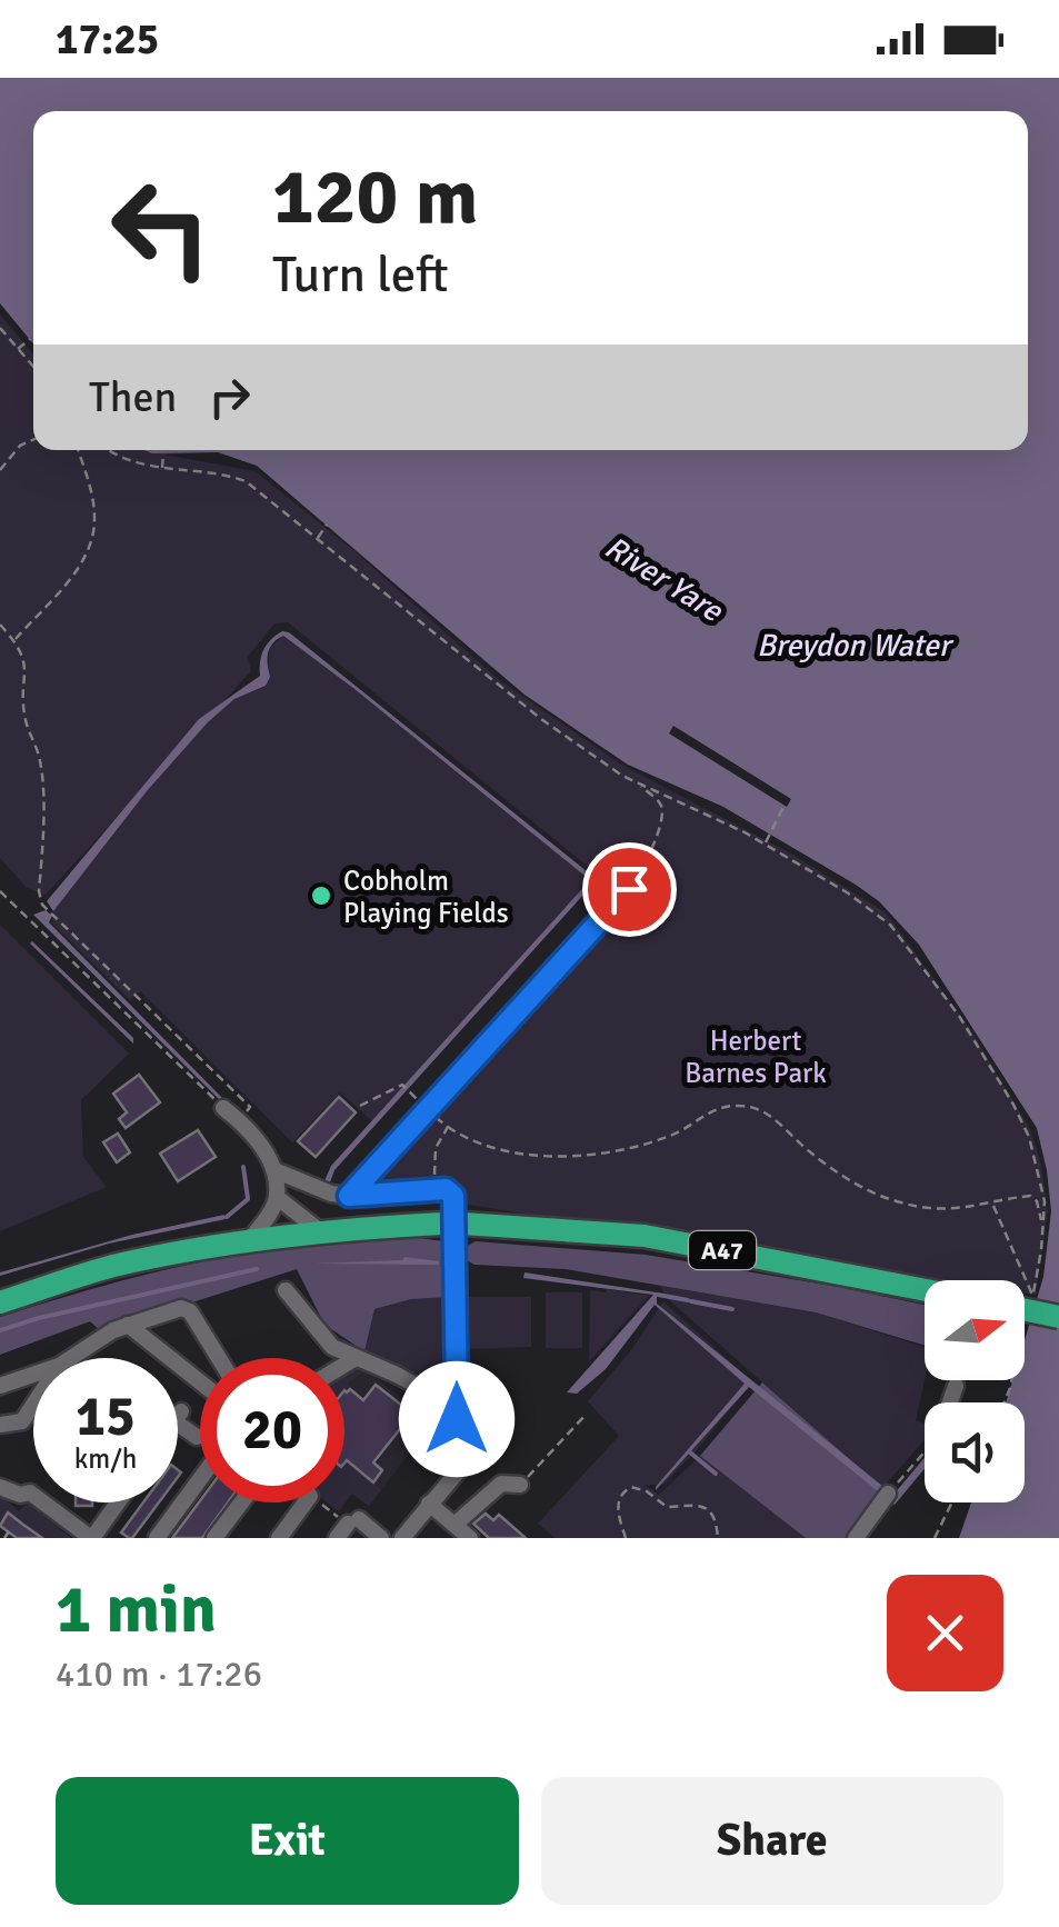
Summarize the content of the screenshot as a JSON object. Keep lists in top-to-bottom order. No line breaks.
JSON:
{"streets":{"highway":["A47"]},"water":["River Yare","Breydon Water"],"parks":["Herbert Barnes Park"],"places":["Cobholm Playing Fields"],"north":"right","page":{"status":"17:25","turn":["120 m","Turn left"],"then":"Then","speed":"15 km/h","limit":"20","heading":["1 min","410 m · 17:26"],"buttons":["Exit","Share"]}}
